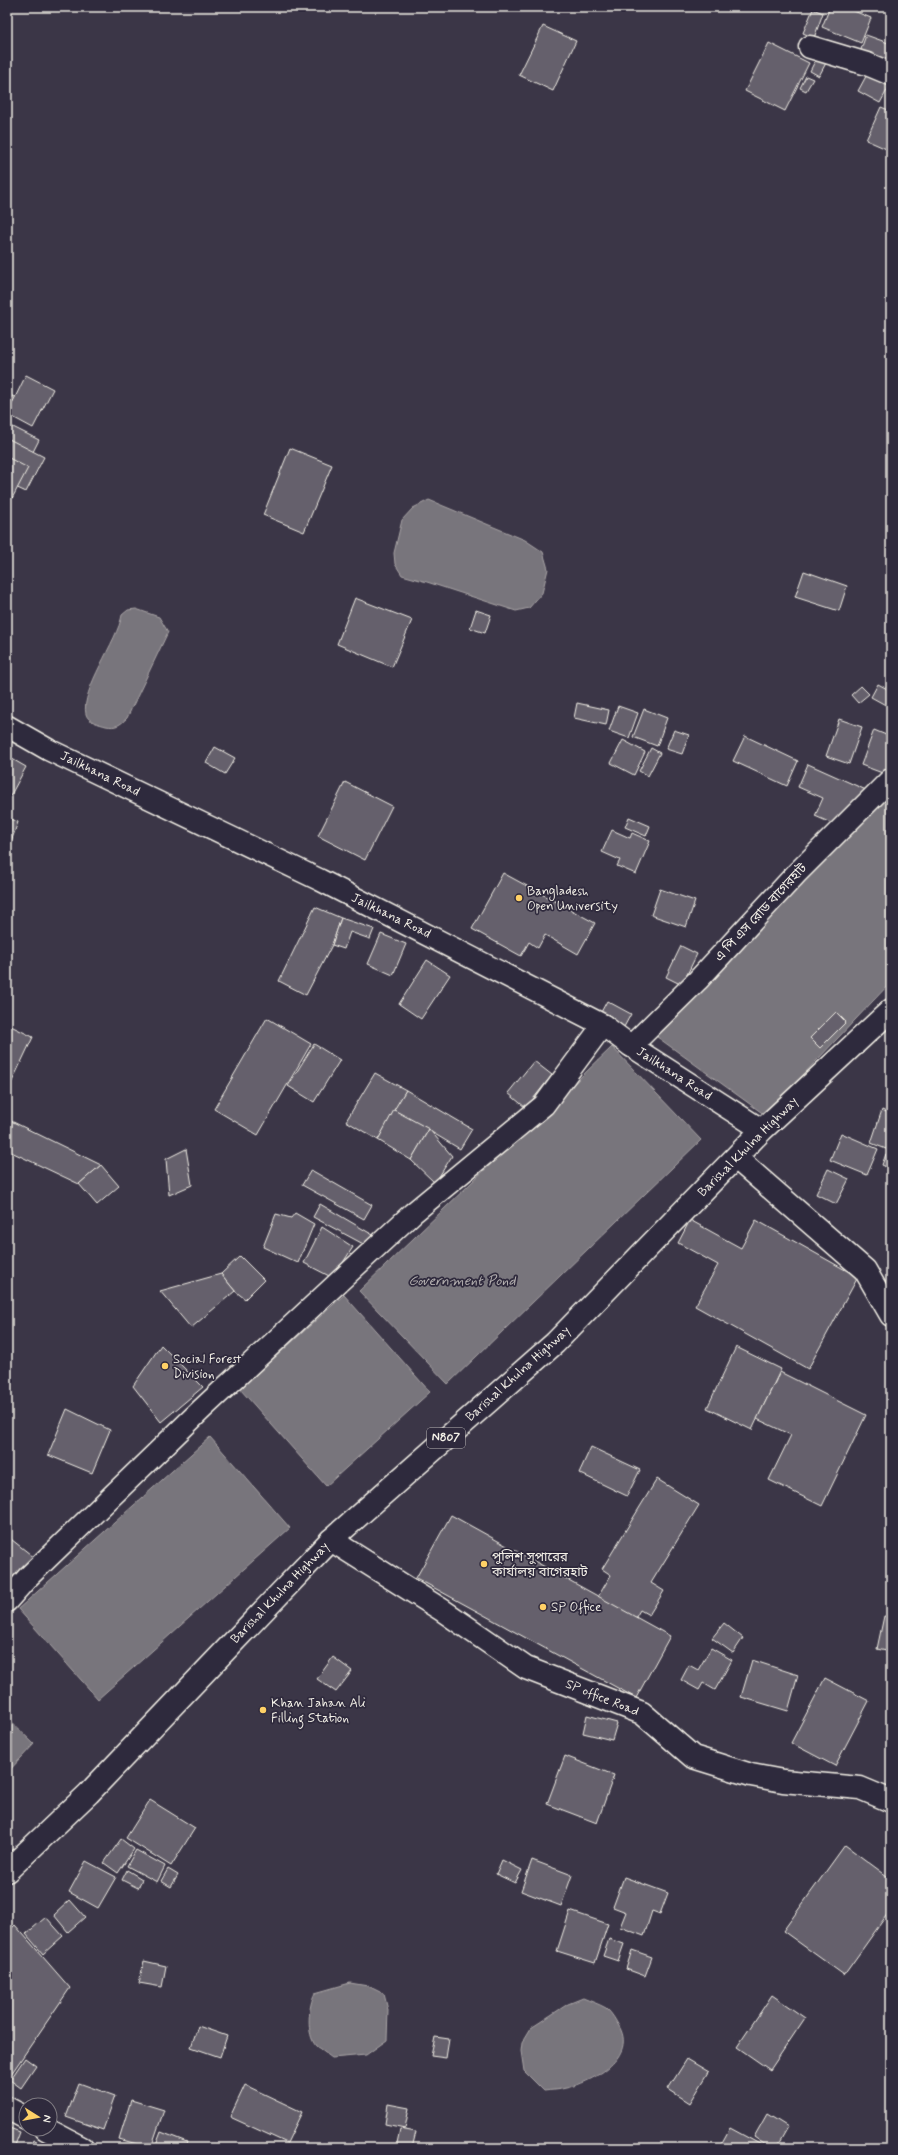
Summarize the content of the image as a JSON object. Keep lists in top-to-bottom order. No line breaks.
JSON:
{"streets":{"main road":["Barishal Khulna Highway","N807","SP office Road"],"street":["Jailkhana Road","এ পি এস রোড বাগেরহাট"]},"crossings":[["Jailkhana Road","এ পি এস রোড বাগেরহাট"],["Jailkhana Road","Barishal Khulna Highway"],["Barishal Khulna Highway","SP office Road"]],"water":["Government Pond"],"places":["Bangladesh Open University","Social Forest Division","পুলিশ সুপারের কার্যালয় বাগেরহাট","SP Office","Khan Jahan Ali Filling Station"],"north":"right"}
